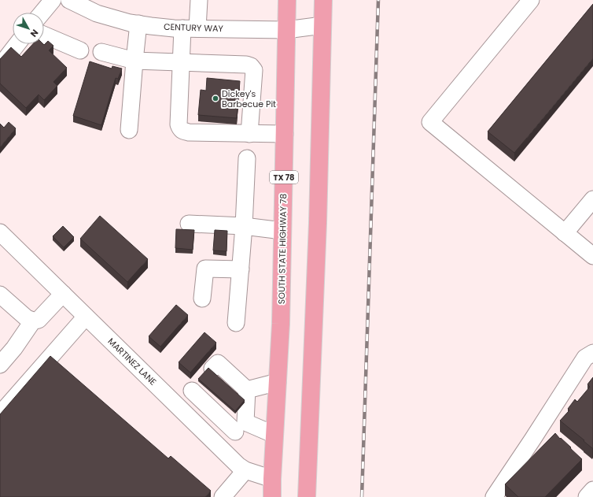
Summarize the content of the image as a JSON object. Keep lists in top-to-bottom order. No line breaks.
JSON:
{"streets":{"main road":["TX 78","SOUTH STATE HIGHWAY 78"],"street":["CENTURY WAY","MARTINEZ LANE"]},"crossings":[["CENTURY WAY","SOUTH STATE HIGHWAY 78"],["SOUTH STATE HIGHWAY 78","MARTINEZ LANE"]],"places":["Dickey's Barbecue Pit"],"north":"bottom right"}
